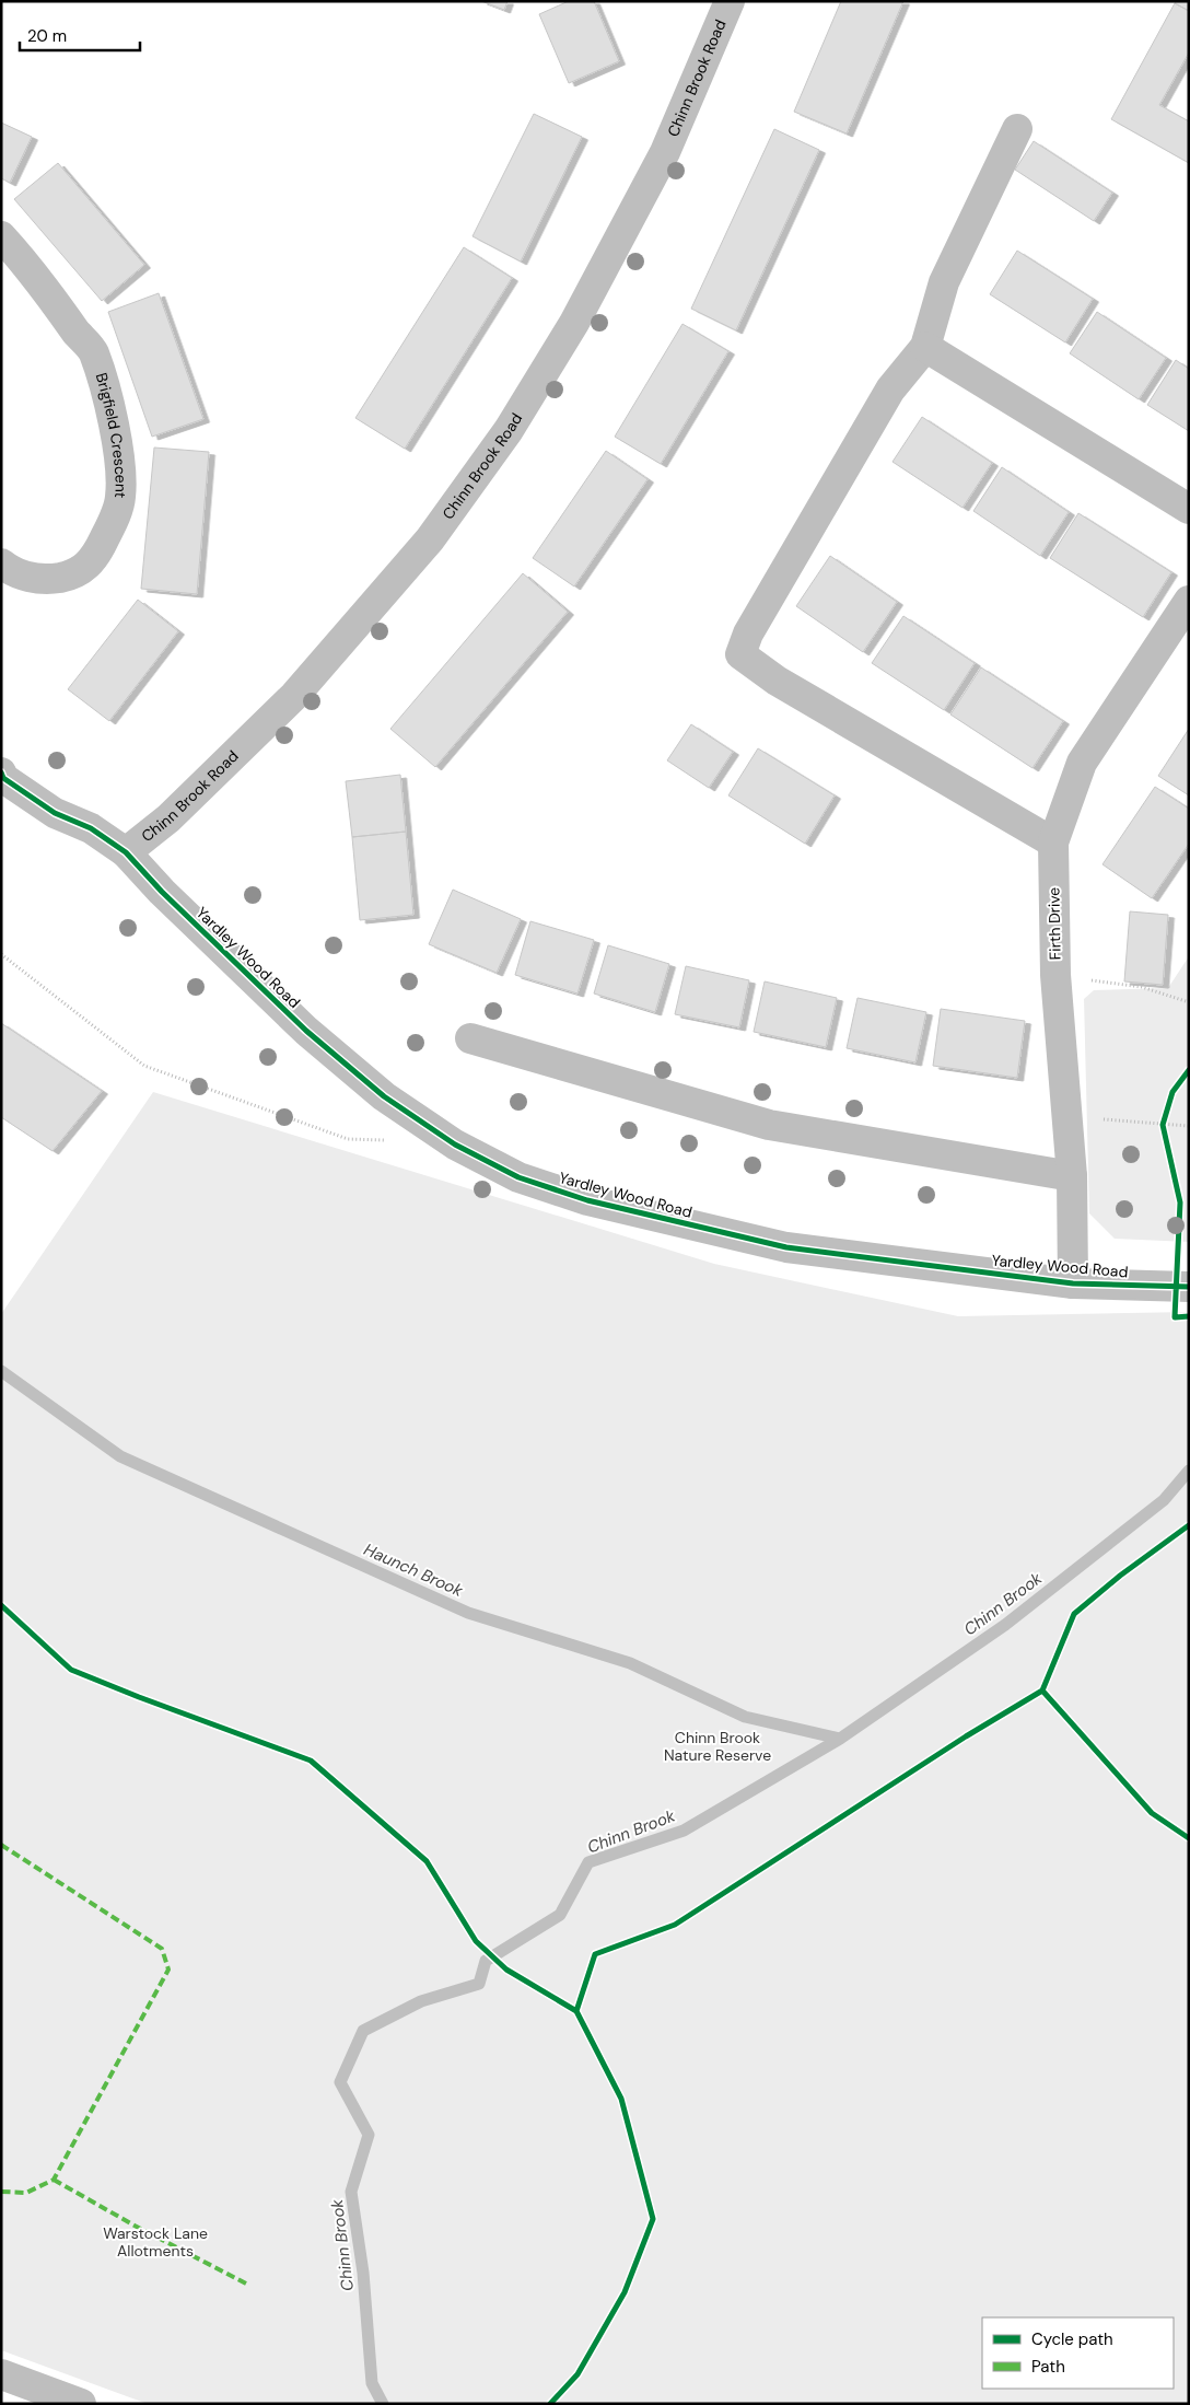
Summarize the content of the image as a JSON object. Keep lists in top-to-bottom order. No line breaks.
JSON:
{"streets":{"street":["Chinn Brook Road","Brigfield Crescent","Firth Drive","Yardley Wood Road"]},"crossings":[["Chinn Brook Road","Yardley Wood Road"],["Firth Drive","Yardley Wood Road"]],"water":["Haunch Brook","Chinn Brook"],"parks":["Chinn Brook Nature Reserve","Warstock Lane Allotments"],"legend":["Cycle path","Path"],"scale_bar":"20 m"}
